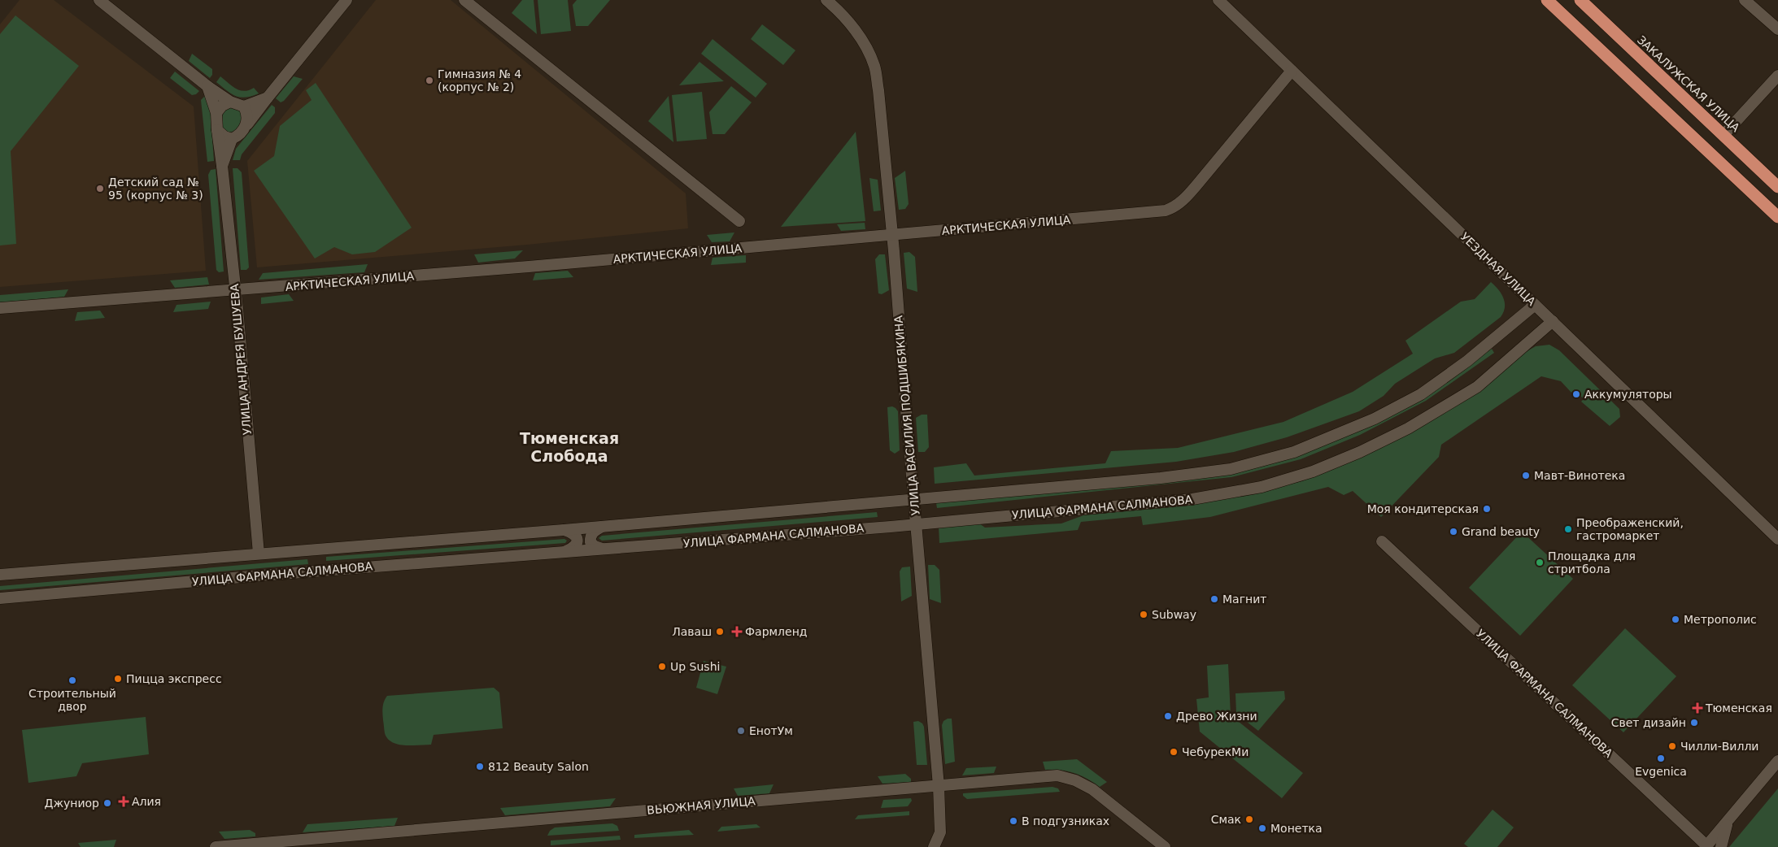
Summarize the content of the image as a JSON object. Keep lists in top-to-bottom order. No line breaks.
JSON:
{"streets":{"highway":["ЗАКАЛУЖСКАЯ УЛИЦА"],"street":["АРКТИЧЕСКАЯ УЛИЦА","УЕЗДНАЯ УЛИЦА","УЛИЦА АНДРЕЯ БУШУЕВА","УЛИЦА ВАСИЛИЯ ПОДШИБЯКИНА","УЛИЦА ФАРМАНА САЛМАНОВА","ВЬЮЖНАЯ УЛИЦА"]},"crossings":[["АРКТИЧЕСКАЯ УЛИЦА","УЕЗДНАЯ УЛИЦА"],["АРКТИЧЕСКАЯ УЛИЦА","УЛИЦА АНДРЕЯ БУШУЕВА"],["АРКТИЧЕСКАЯ УЛИЦА","УЛИЦА ВАСИЛИЯ ПОДШИБЯКИНА"],["УЕЗДНАЯ УЛИЦА","УЛИЦА ФАРМАНА САЛМАНОВА"],["УЛИЦА АНДРЕЯ БУШУЕВА","УЛИЦА ФАРМАНА САЛМАНОВА"],["УЛИЦА ВАСИЛИЯ ПОДШИБЯКИНА","УЛИЦА ФАРМАНА САЛМАНОВА"],["УЛИЦА ВАСИЛИЯ ПОДШИБЯКИНА","ВЬЮЖНАЯ УЛИЦА"]],"districts":["Тюменская Слобода"],"places":{"other":["Гимназия № 4 (корпус № 2)","Детский сад № 95 (корпус № 3)","Аккумуляторы","Мавт-Винотека","Моя кондитерская","Преображенский, гастромаркет","Grand beauty","Площадка для стритбола","Магнит","Subway","Метрополис","Лаваш","Up Sushi","Пицца экспресс","Строительный двор","Древо Жизни","Свет дизайн","ЕнотУм","Чилли-Вилли","ЧебурекМи","Evgenica","812 Beauty Salon","Джуниор","Смак","В подгузниках","Монетка"],"health":["Фармленд","Тюменская","Алия"]}}
